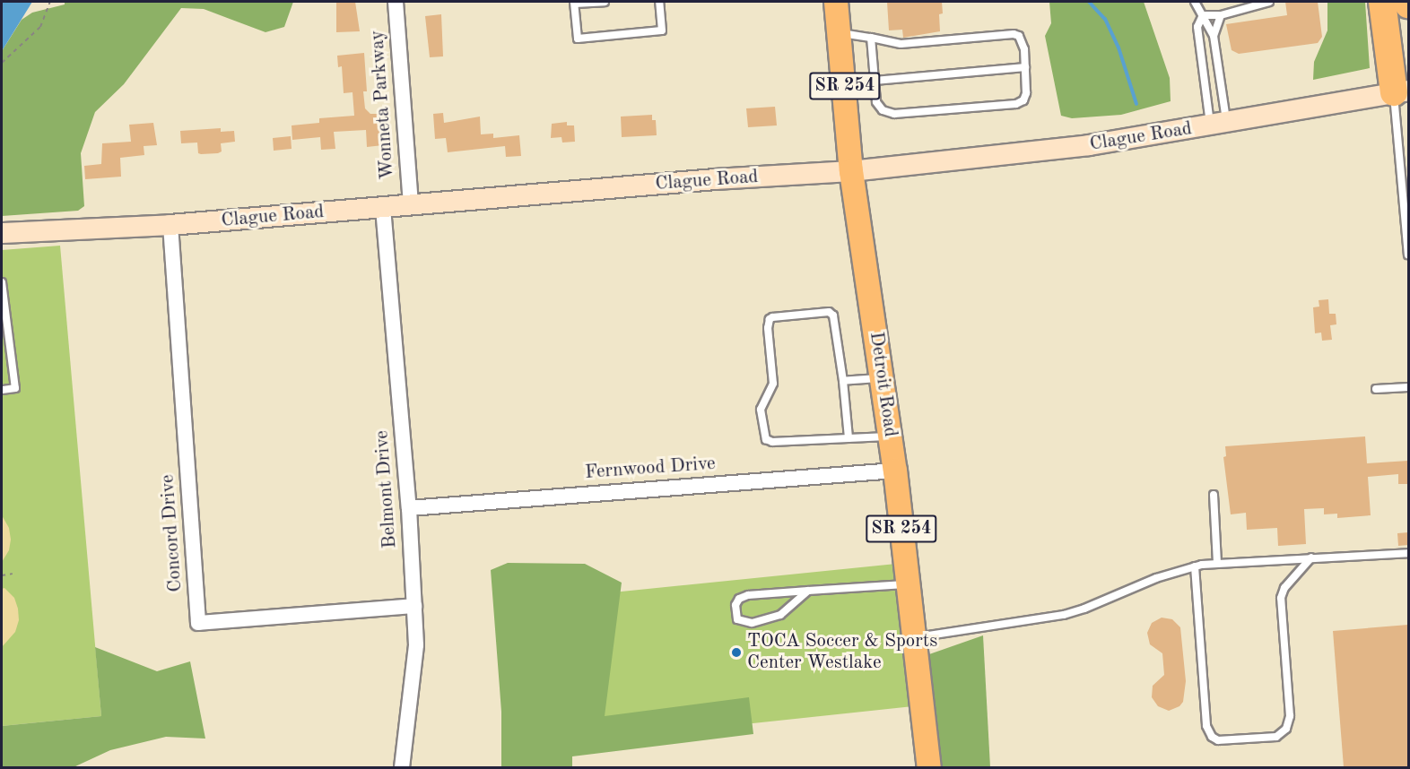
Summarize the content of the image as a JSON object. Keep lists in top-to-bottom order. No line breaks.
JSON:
{"streets":{"main road":["SR 254","Clague Road","Detroit Road"],"street":["Wonneta Parkway","Fernwood Drive","Belmont Drive","Concord Drive"]},"crossings":[["Wonneta Parkway","Clague Road"],["Clague Road","Detroit Road"],["Clague Road","Belmont Drive"],["Clague Road","Concord Drive"],["Detroit Road","Fernwood Drive"],["Fernwood Drive","Belmont Drive"],["Belmont Drive","Concord Drive"]],"places":["TOCA Soccer & Sports Center Westlake"]}
